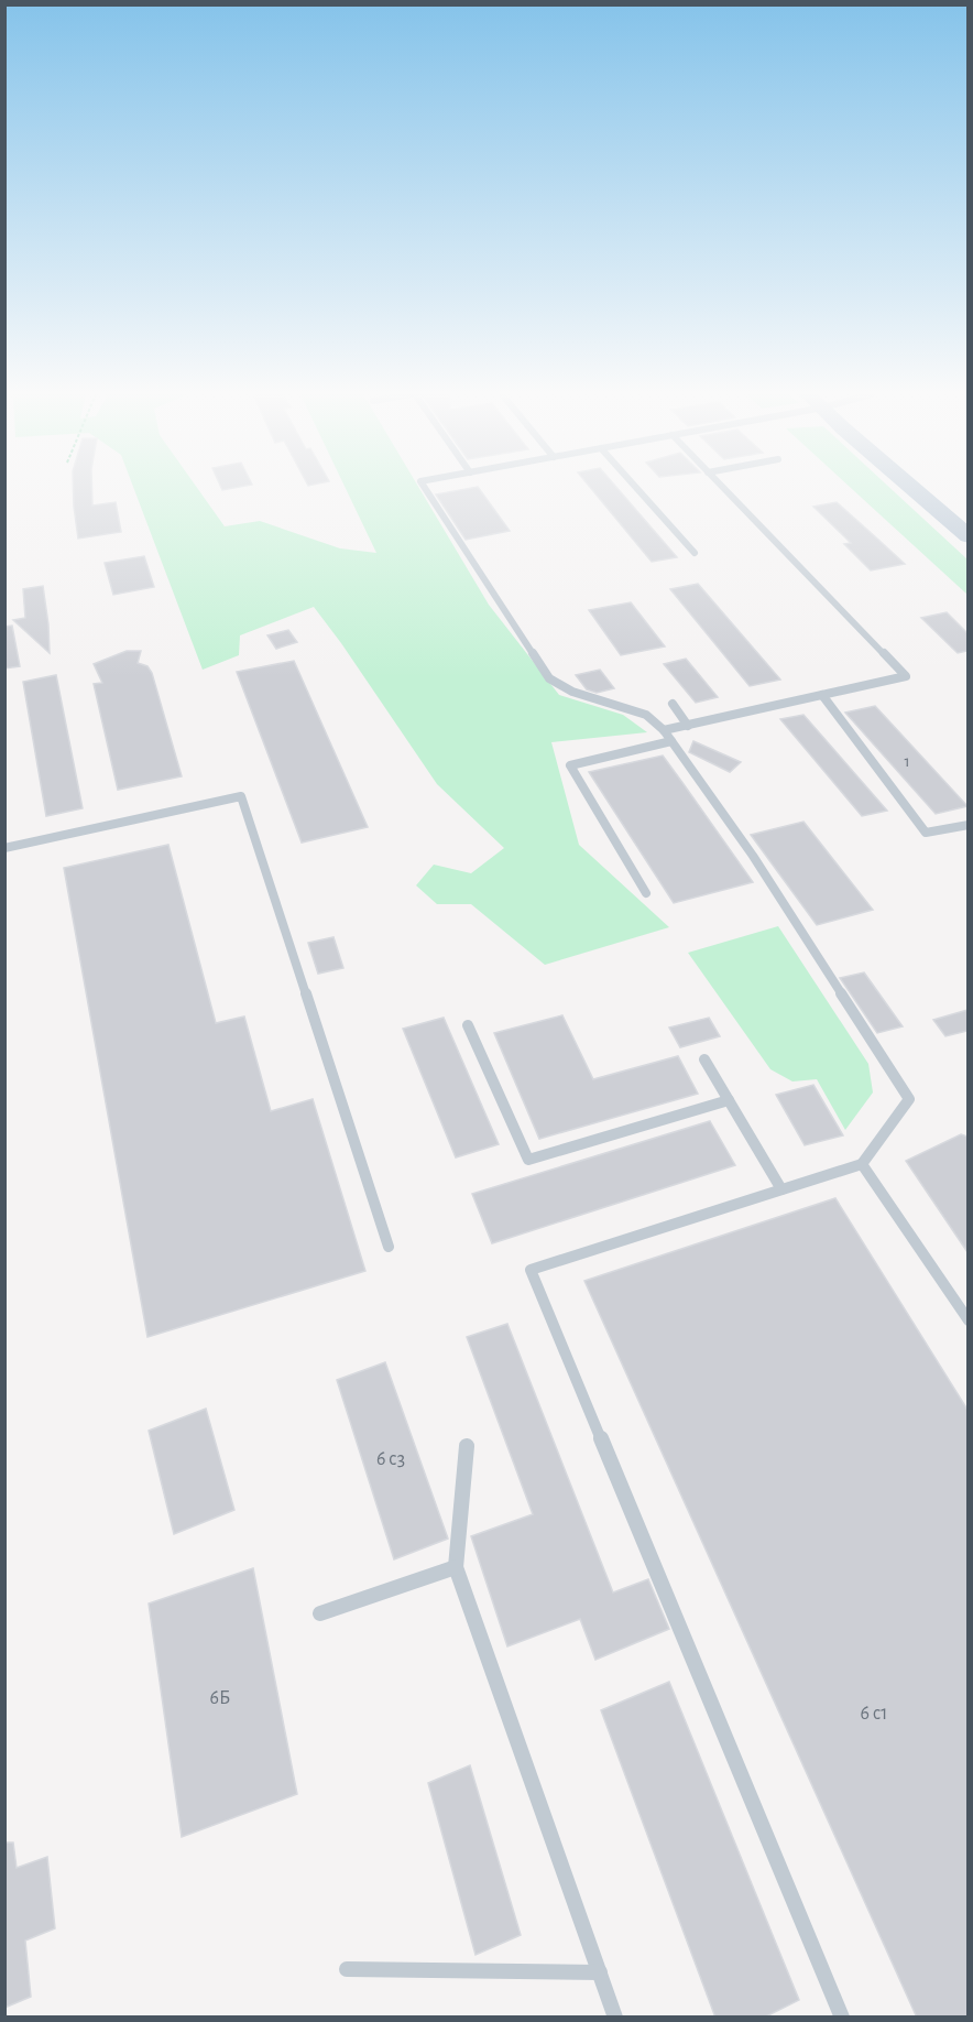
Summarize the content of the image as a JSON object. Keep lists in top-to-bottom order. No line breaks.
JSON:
{"house_numbers":["1","6 с3","6Б","6 с1"]}
